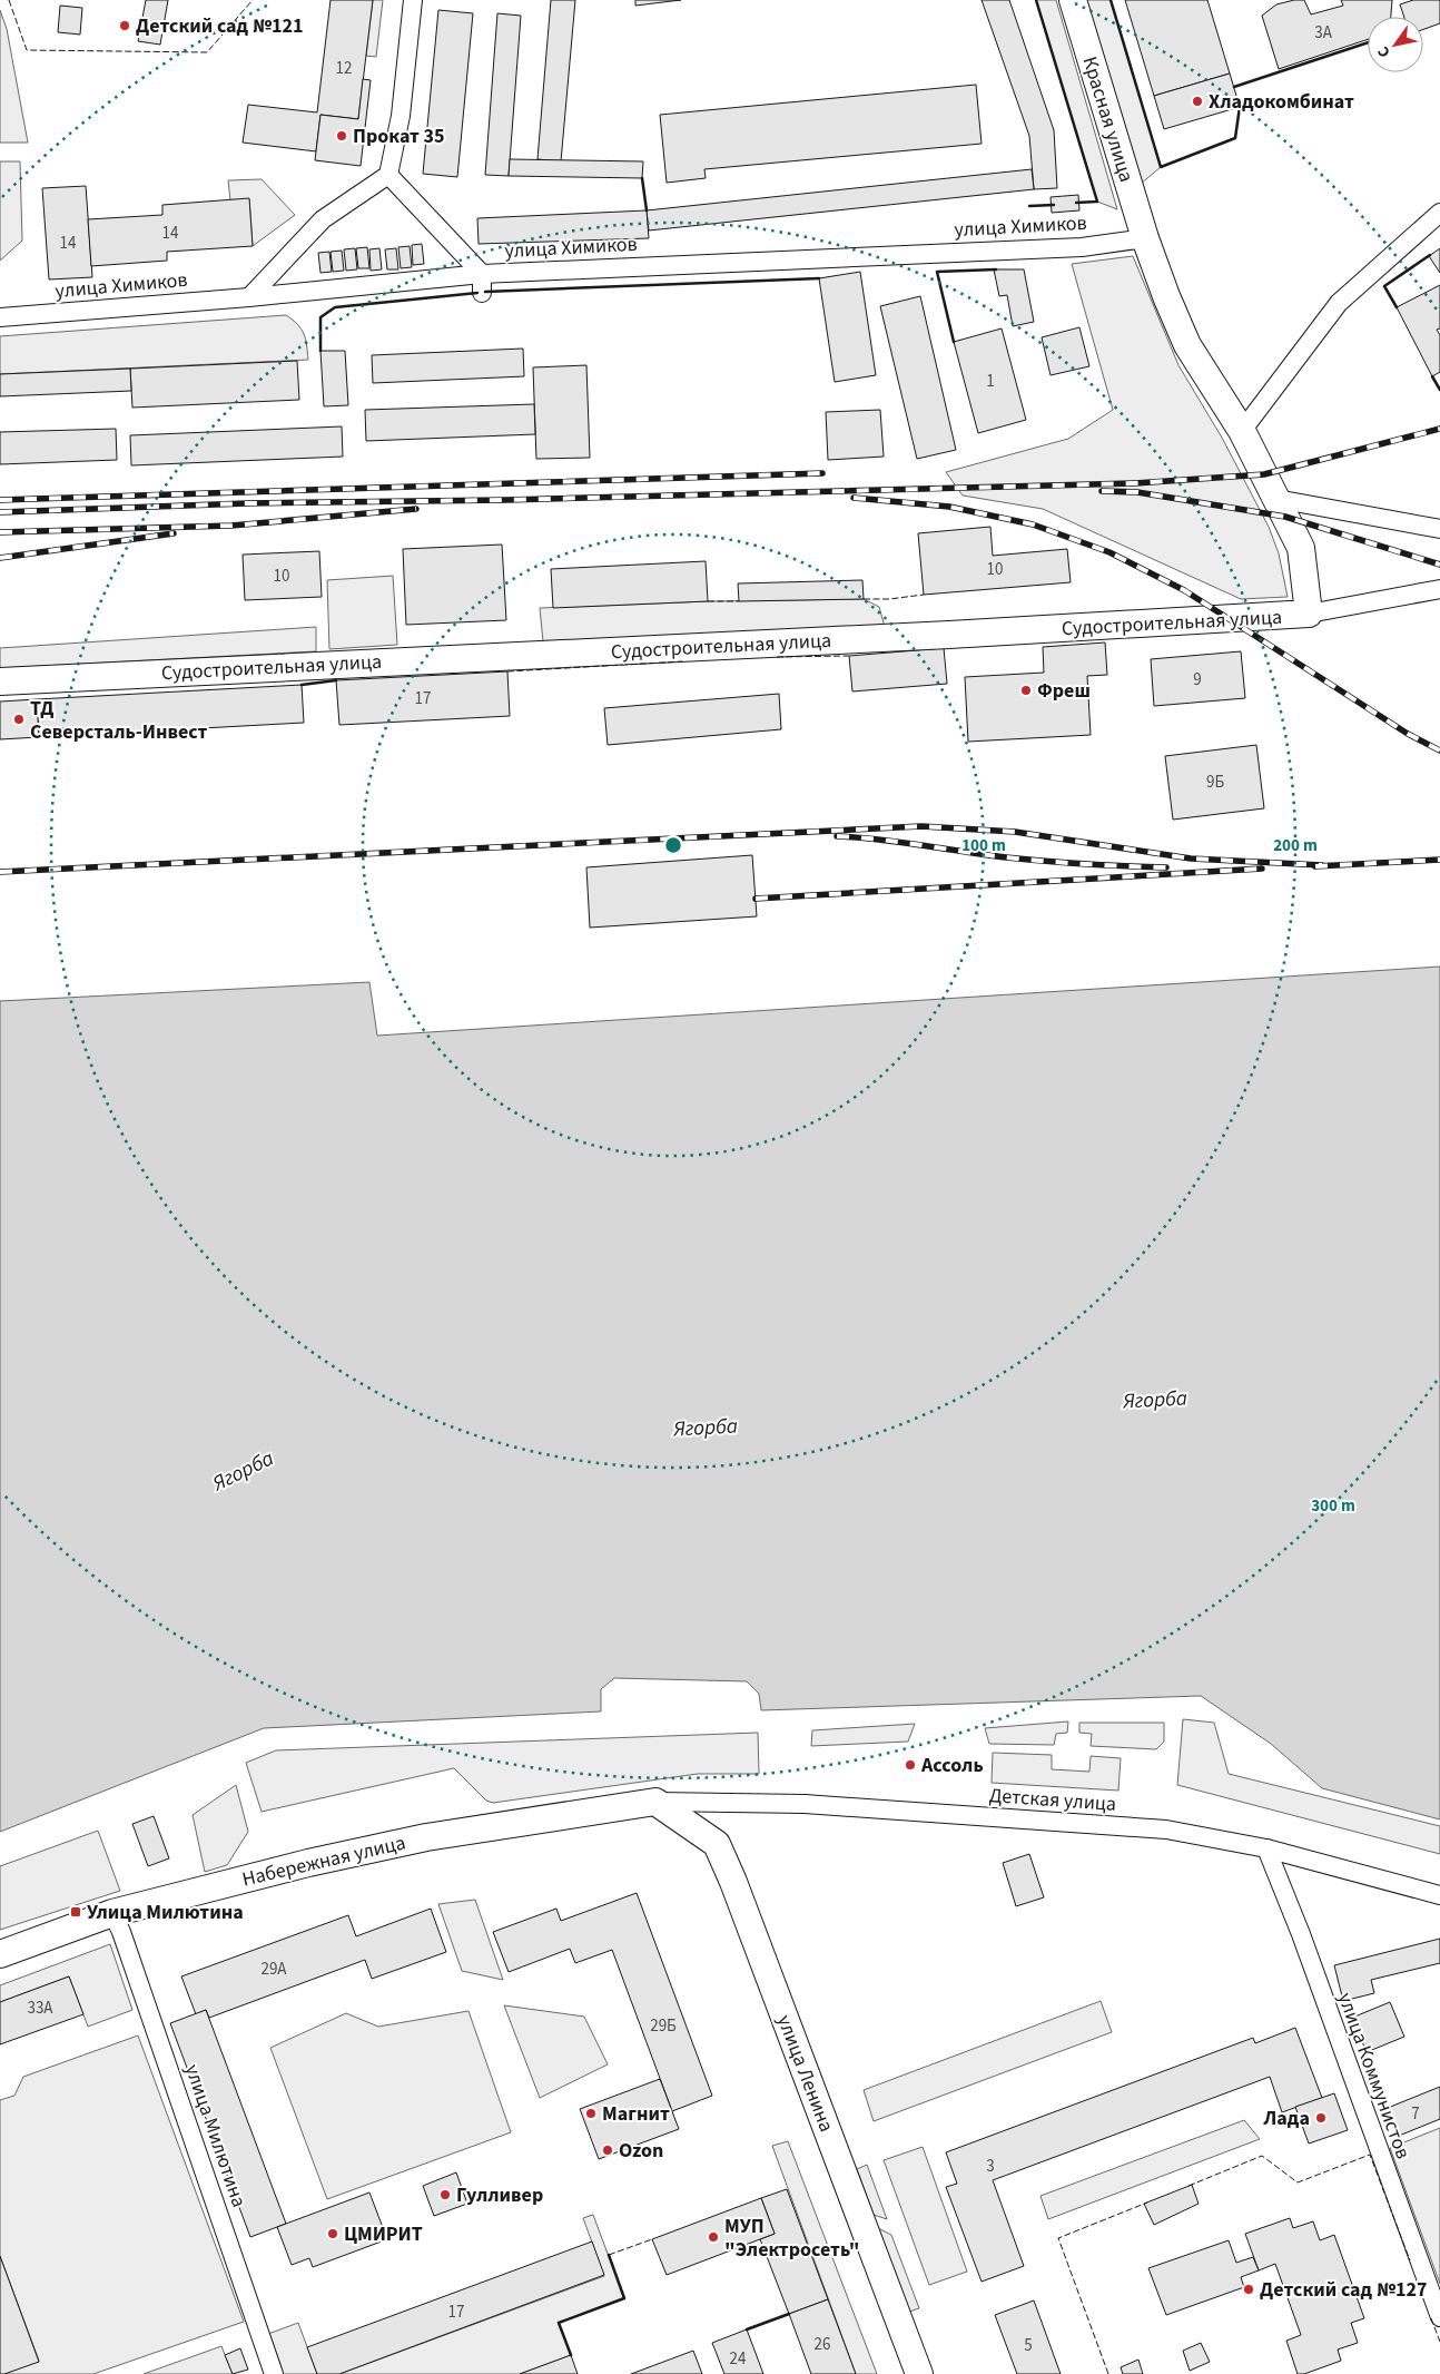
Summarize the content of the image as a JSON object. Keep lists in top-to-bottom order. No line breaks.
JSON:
{"streets":{"main road":["Красная улица","Судостроительная улица","Набережная улица","улица Ленина"],"street":["улица Химиков","Детская улица","улица Коммунистов","улица Милютина"]},"crossings":[["Красная улица","улица Химиков"],["Красная улица","Судостроительная улица"],["Детская улица","Набережная улица"],["Детская улица","улица Ленина"],["Детская улица","улица Коммунистов"],["Набережная улица","улица Ленина"],["Набережная улица","улица Милютина"]],"water":["Ягорба"],"places":{"other":["Детский сад №121","Хладокомбинат","Прокат 35","Фреш","ТД Северсталь-Инвест","Ассоль","Магнит","Лада","Ozon","Гулливер","ЦМИРИТ","МУП \"Электросеть\"","Детский сад №127"],"transit":["Улица Милютина"]},"house_numbers":["3А","12","14","14","1","10","10","9","17","9Б","29А","33А","29Б","7","3","17","26","5","24"],"north":"bottom left","rings":["100 m","200 m","300 m"]}
